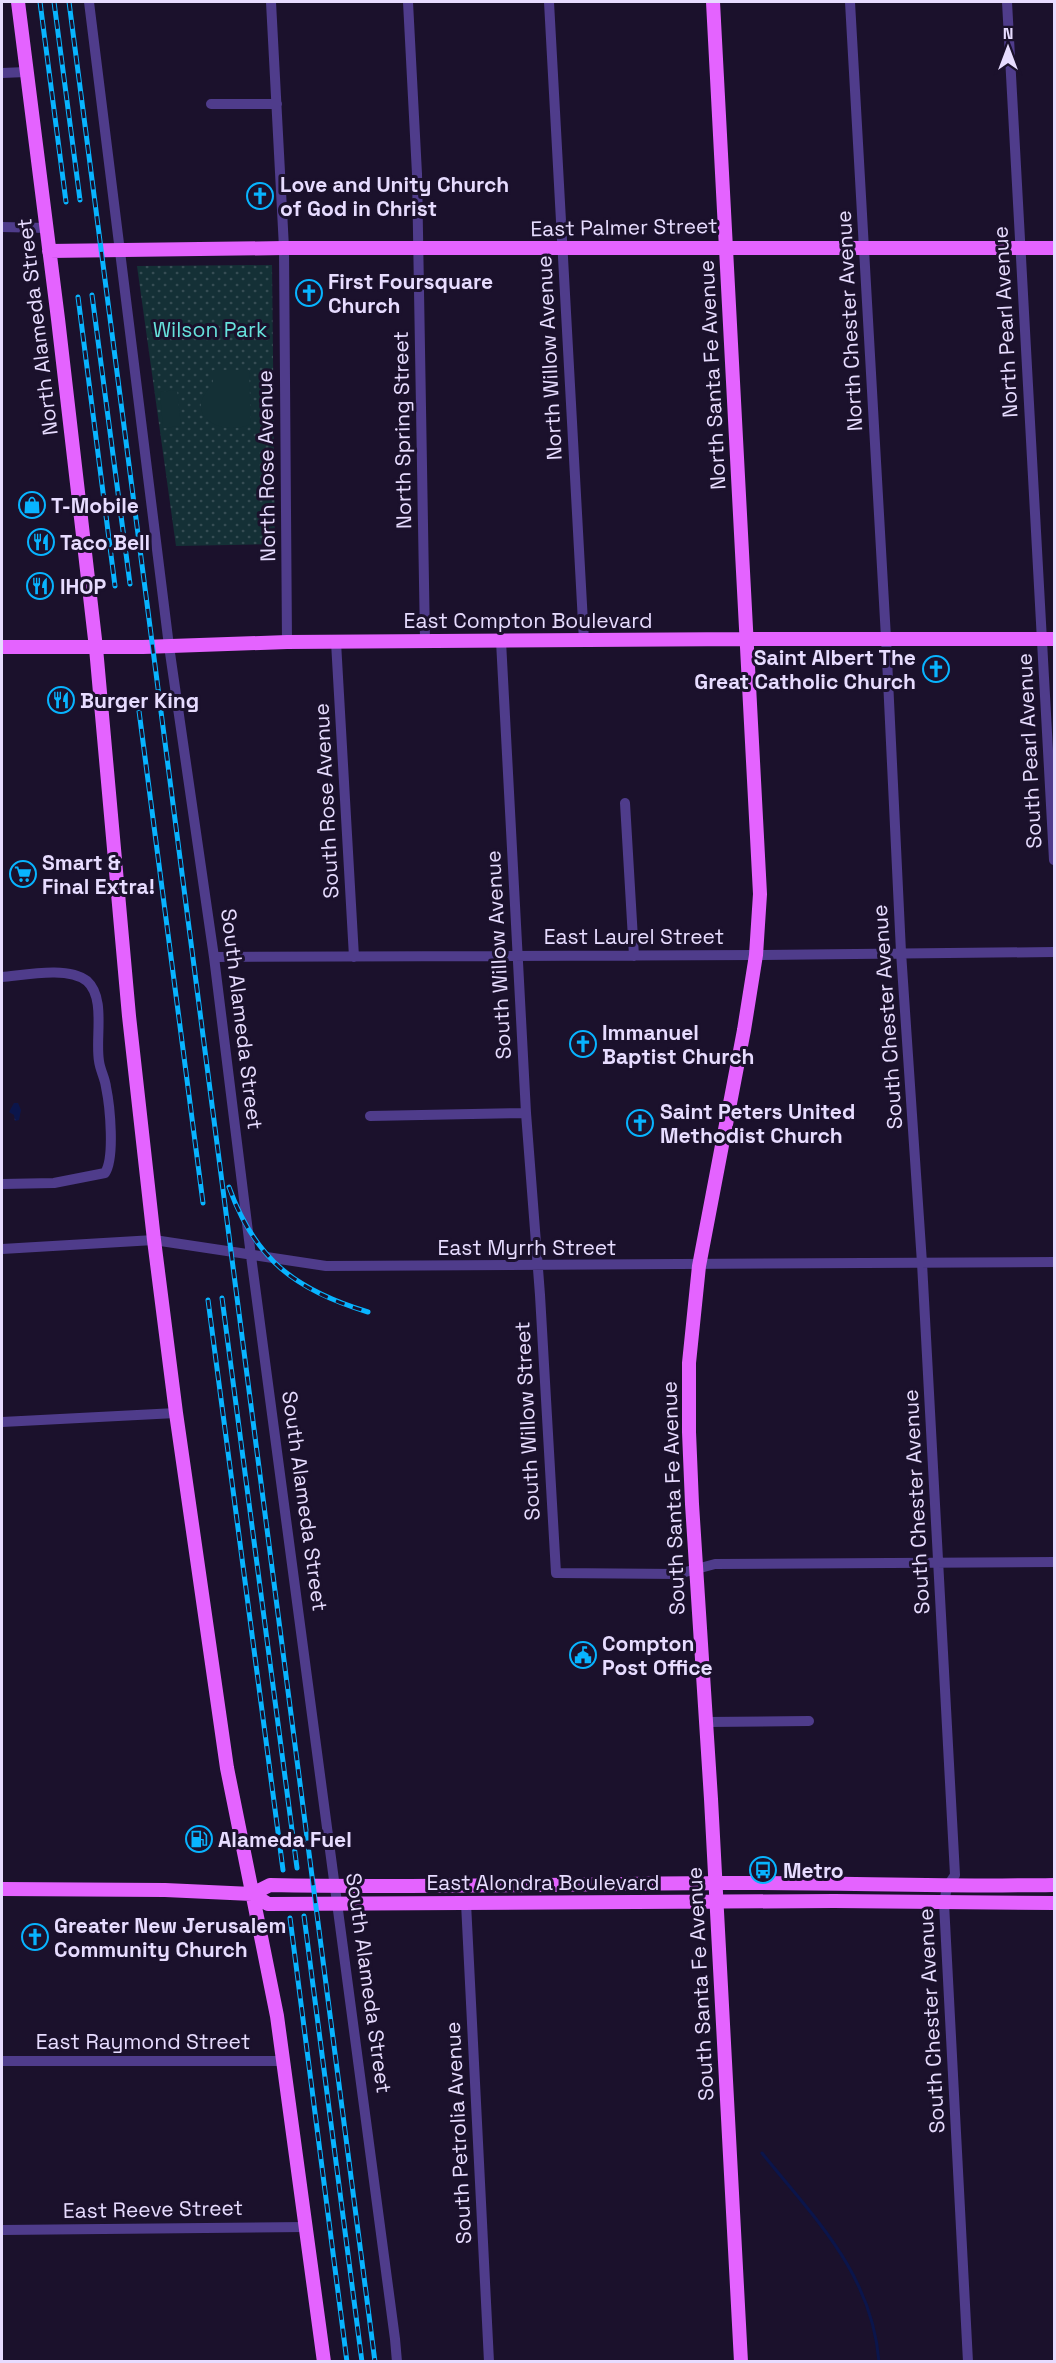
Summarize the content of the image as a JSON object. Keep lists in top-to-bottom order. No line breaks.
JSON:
{"streets":{"main road":["East Palmer Street","North Alameda Street","North Santa Fe Avenue","East Compton Boulevard","South Santa Fe Avenue","East Alondra Boulevard"],"street":["North Chester Avenue","North Pearl Avenue","North Willow Avenue","North Spring Street","North Rose Avenue","South Pearl Avenue","South Rose Avenue","East Laurel Street","South Willow Avenue","South Chester Avenue","South Alameda Street","East Myrrh Street","South Willow Street","East Raymond Street","South Petrolia Avenue","East Reeve Street"]},"crossings":[["East Palmer Street","North Chester Avenue"],["East Palmer Street","North Pearl Avenue"],["East Palmer Street","North Alameda Street"],["East Palmer Street","North Willow Avenue"],["East Palmer Street","North Santa Fe Avenue"],["East Palmer Street","North Spring Street"],["East Palmer Street","North Rose Avenue"],["North Chester Avenue","East Compton Boulevard"],["North Chester Avenue","South Chester Avenue"],["North Pearl Avenue","East Compton Boulevard"],["North Pearl Avenue","South Pearl Avenue"],["North Alameda Street","East Compton Boulevard"],["North Willow Avenue","East Compton Boulevard"],["North Santa Fe Avenue","East Compton Boulevard"],["North Santa Fe Avenue","South Santa Fe Avenue"],["North Spring Street","East Compton Boulevard"],["North Rose Avenue","East Compton Boulevard"],["East Compton Boulevard","South Pearl Avenue"],["East Compton Boulevard","South Rose Avenue"],["East Compton Boulevard","South Willow Avenue"],["East Compton Boulevard","South Chester Avenue"],["East Compton Boulevard","South Alameda Street"],["East Compton Boulevard","South Santa Fe Avenue"],["South Rose Avenue","East Laurel Street"],["East Laurel Street","South Willow Avenue"],["East Laurel Street","South Chester Avenue"],["East Laurel Street","South Alameda Street"],["East Laurel Street","South Santa Fe Avenue"],["South Willow Avenue","East Myrrh Street"],["South Willow Avenue","South Willow Street"],["South Chester Avenue","East Myrrh Street"],["South Chester Avenue","East Alondra Boulevard"],["South Alameda Street","East Myrrh Street"],["South Alameda Street","East Alondra Boulevard"],["East Myrrh Street","South Willow Street"],["East Myrrh Street","South Santa Fe Avenue"],["South Willow Street","South Santa Fe Avenue"],["South Santa Fe Avenue","East Alondra Boulevard"],["East Alondra Boulevard","South Petrolia Avenue"]],"parks":["Wilson Park"],"places":{"church":["Love and Unity Church of God in Christ","First Foursquare Church","Saint Albert The Great Catholic Church","Immanuel Baptist Church","Saint Peters United Methodist Church","Greater New Jerusalem Community Church"],"shop":["T-Mobile"],"restaurant":["Taco Bell","IHOP","Burger King"],"supermarket":["Smart & Final Extra!"],"public building":["Compton Post Office"],"fuel station":["Alameda Fuel"],"bus stop":["Metro"]},"north":"top"}
